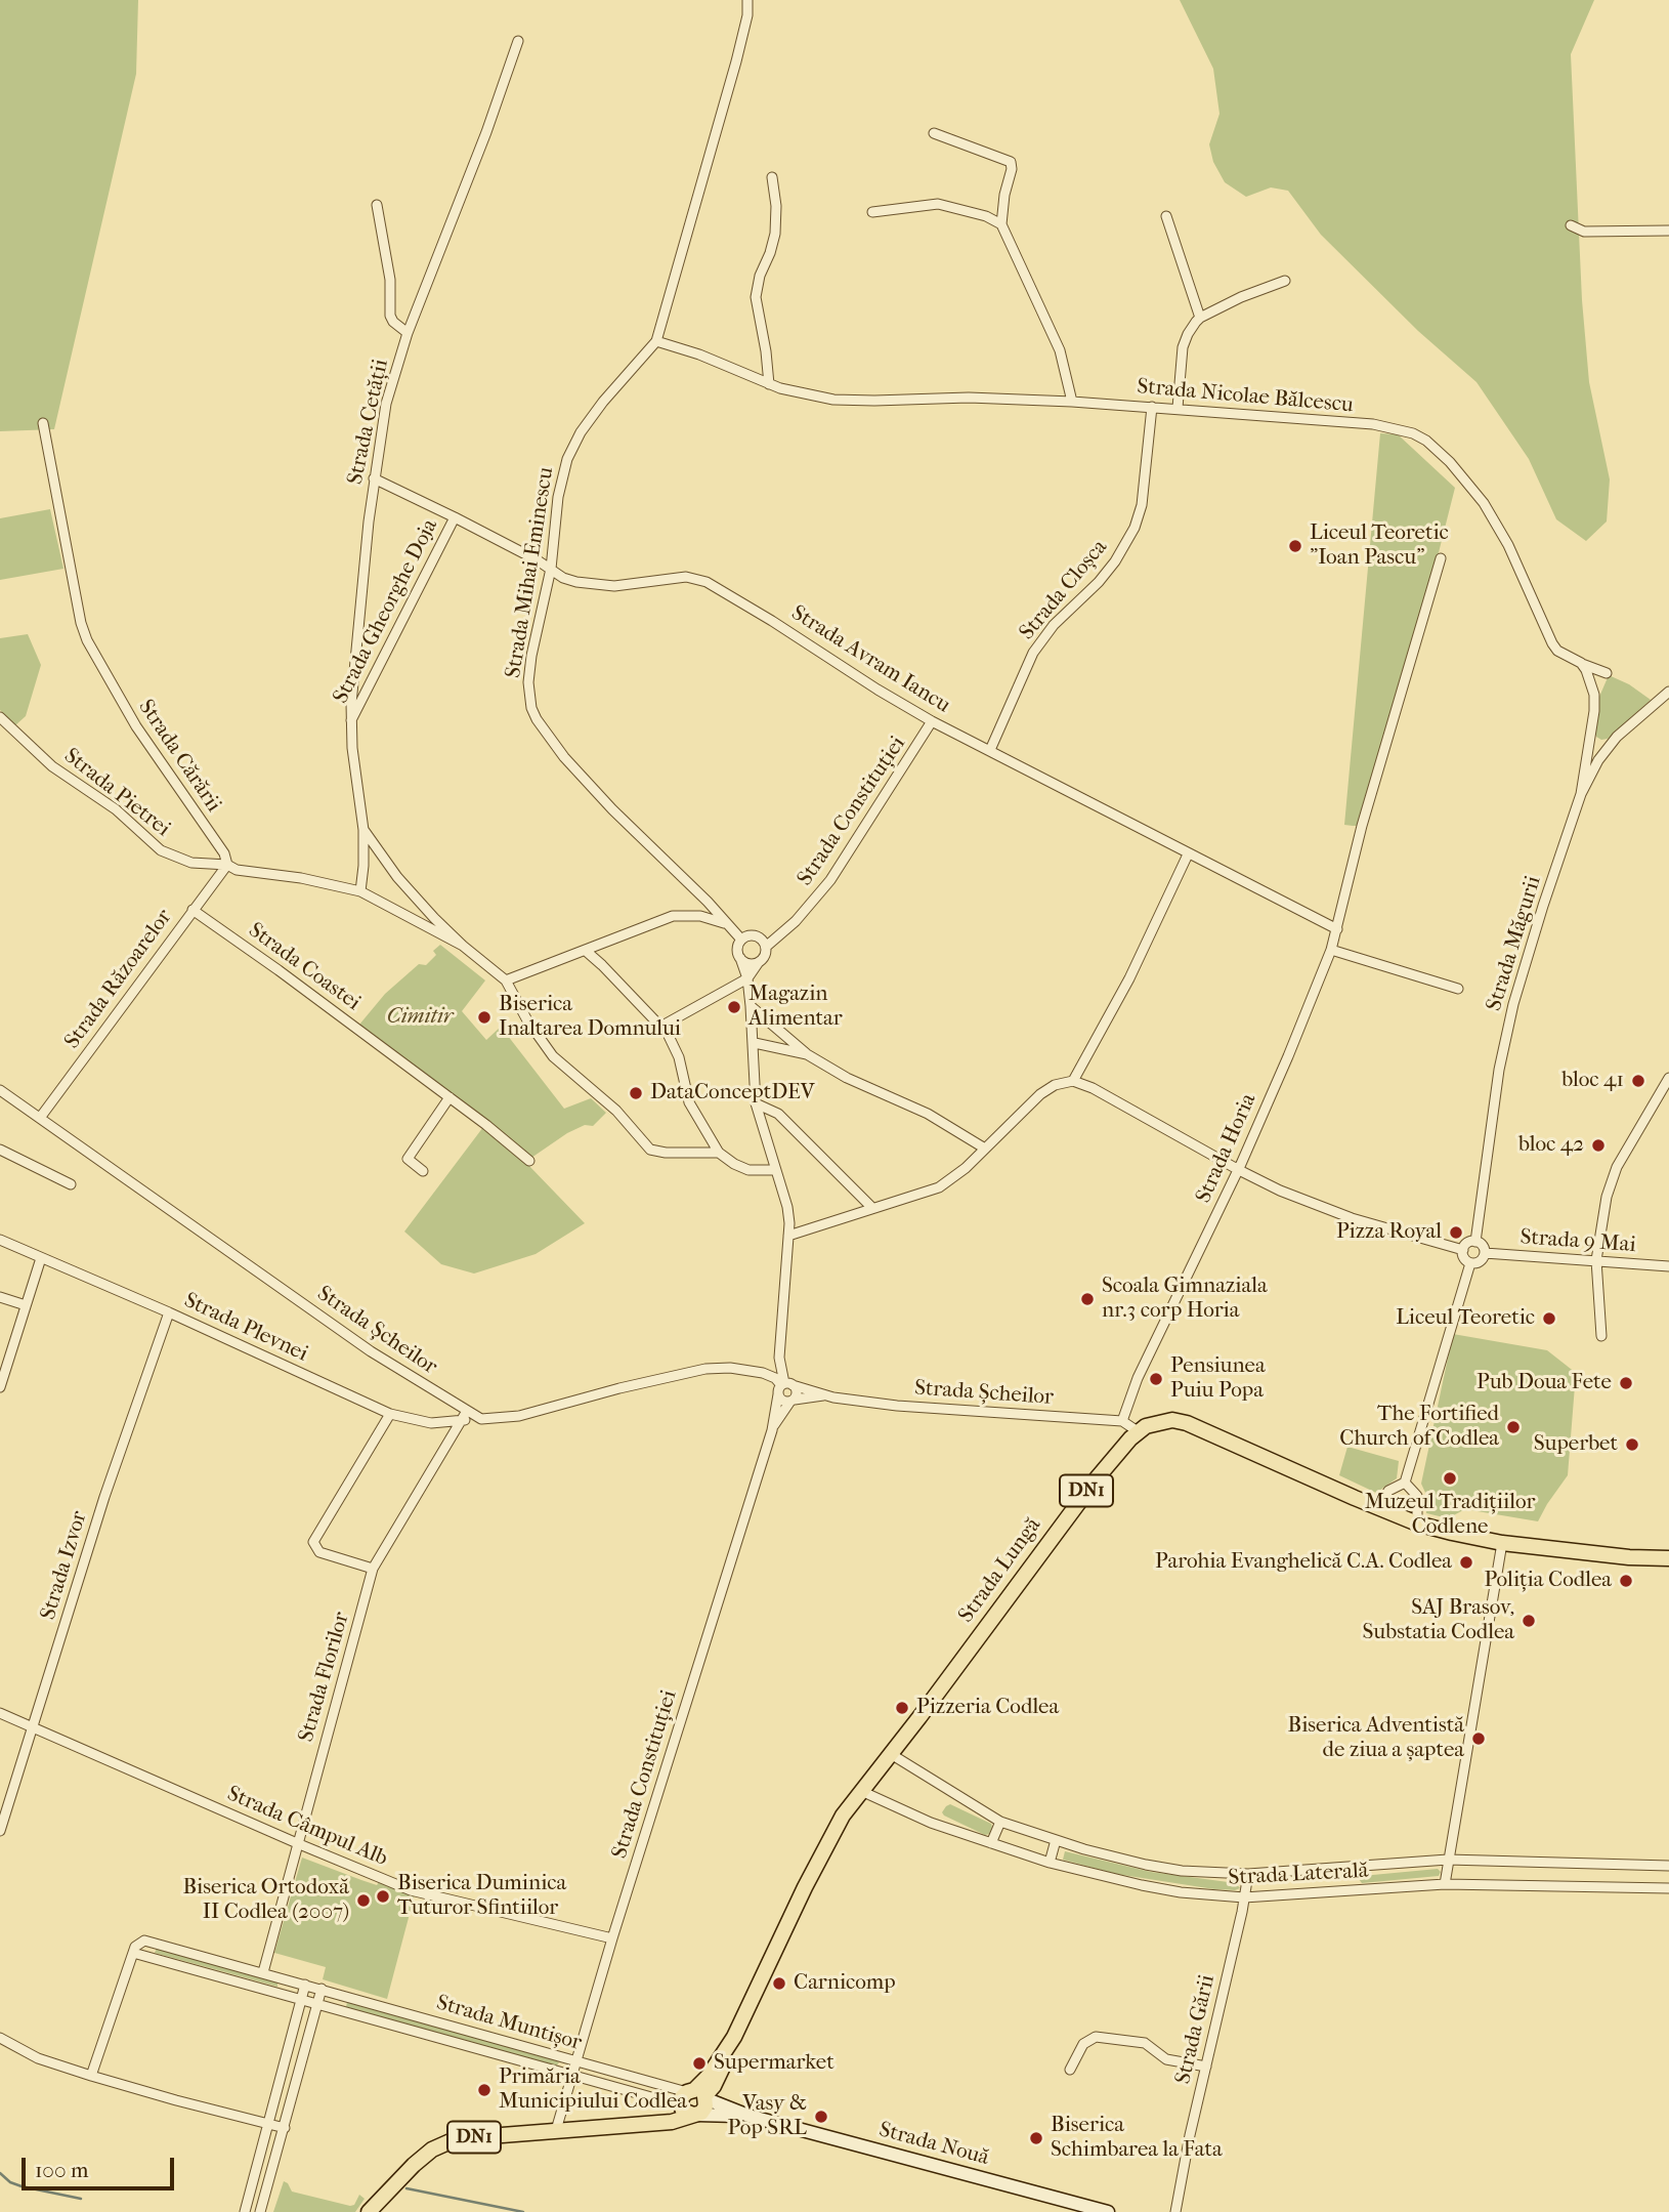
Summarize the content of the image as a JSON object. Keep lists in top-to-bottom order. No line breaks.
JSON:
{"streets":{"highway":["DN1","Strada Lungă"],"main road":["Strada Nouă"],"street":["Strada Nicolae Bălcescu","Strada Cetății","Strada Mihai Eminescu","Strada Cloșca","Strada Gheorghe Doja","Strada Avram Iancu","Strada Cărării","Strada Pietrei","Strada Constituției","Strada Măgurii","Strada Coastei","Strada Răzoarelor","Strada Horia","Strada 9 Mai","Strada Plevnei","Strada Șcheilor","Strada Izvor","Strada Florilor","Strada Câmpul Alb","Strada Laterală","Strada Muntișor","Strada Gării"]},"crossings":[["Strada Nicolae Bălcescu","Strada Mihai Eminescu"],["Strada Nicolae Bălcescu","Strada Cloșca"],["Strada Cetății","Strada Gheorghe Doja"],["Strada Cetății","Strada Avram Iancu"],["Strada Mihai Eminescu","Strada Avram Iancu"],["Strada Mihai Eminescu","Strada Constituției"],["Strada Cloșca","Strada Avram Iancu"],["Strada Gheorghe Doja","Strada Avram Iancu"],["Strada Avram Iancu","Strada Constituției"],["Strada Avram Iancu","Strada Horia"],["Strada Cărării","Strada Pietrei"],["Strada Cărării","Strada Răzoarelor"],["Strada Pietrei","Strada Răzoarelor"],["Strada Constituției","Strada Șcheilor"],["Strada Constituției","DN1"],["Strada Constituției","Strada Câmpul Alb"],["Strada Constituției","Strada Muntișor"],["Strada Măgurii","Strada 9 Mai"],["Strada Coastei","Strada Răzoarelor"],["Strada Răzoarelor","Strada Șcheilor"],["Strada Horia","Strada Șcheilor"],["Strada Plevnei","Strada Șcheilor"],["Strada Plevnei","Strada Izvor"],["Strada Plevnei","Strada Florilor"],["Strada Șcheilor","Strada Florilor"],["DN1","Strada Lungă"],["DN1","Strada Muntișor"],["DN1","Strada Nouă"],["Strada Izvor","Strada Câmpul Alb"],["Strada Lungă","Strada Laterală"],["Strada Lungă","Strada Muntișor"],["Strada Lungă","Strada Nouă"],["Strada Florilor","Strada Câmpul Alb"],["Strada Florilor","Strada Muntișor"],["Strada Laterală","Strada Gării"],["Strada Muntișor","Strada Nouă"]],"parks":["Cimitir"],"places":["Liceul Teoretic \"Ioan Pascu\"","Magazin Alimentar","Biserica Inaltarea Domnului","bloc 41","DataConceptDEV","bloc 42","Pizza Royal","Scoala Gimnaziala nr.3 corp Horia","Liceul Teoretic","Pensiunea Puiu Popa","Pub Doua Fete","The Fortified Church of Codlea","Superbet","Muzeul Tradițiilor Codlene","Parohia Evanghelică C.A. Codlea","Poliția Codlea","SAJ Brasov, Substatia Codlea","Pizzeria Codlea","Biserica Adventistă de ziua a șaptea","Biserica Duminica Tuturor Sfintiilor","Biserica Ortodoxă II Codlea (2007)","Carnicomp","Supermarket","Primăria Municipiului Codlea","Vasy & Pop SRL","Biserica Schimbarea la Fata"],"scale_bar":"100 m"}
